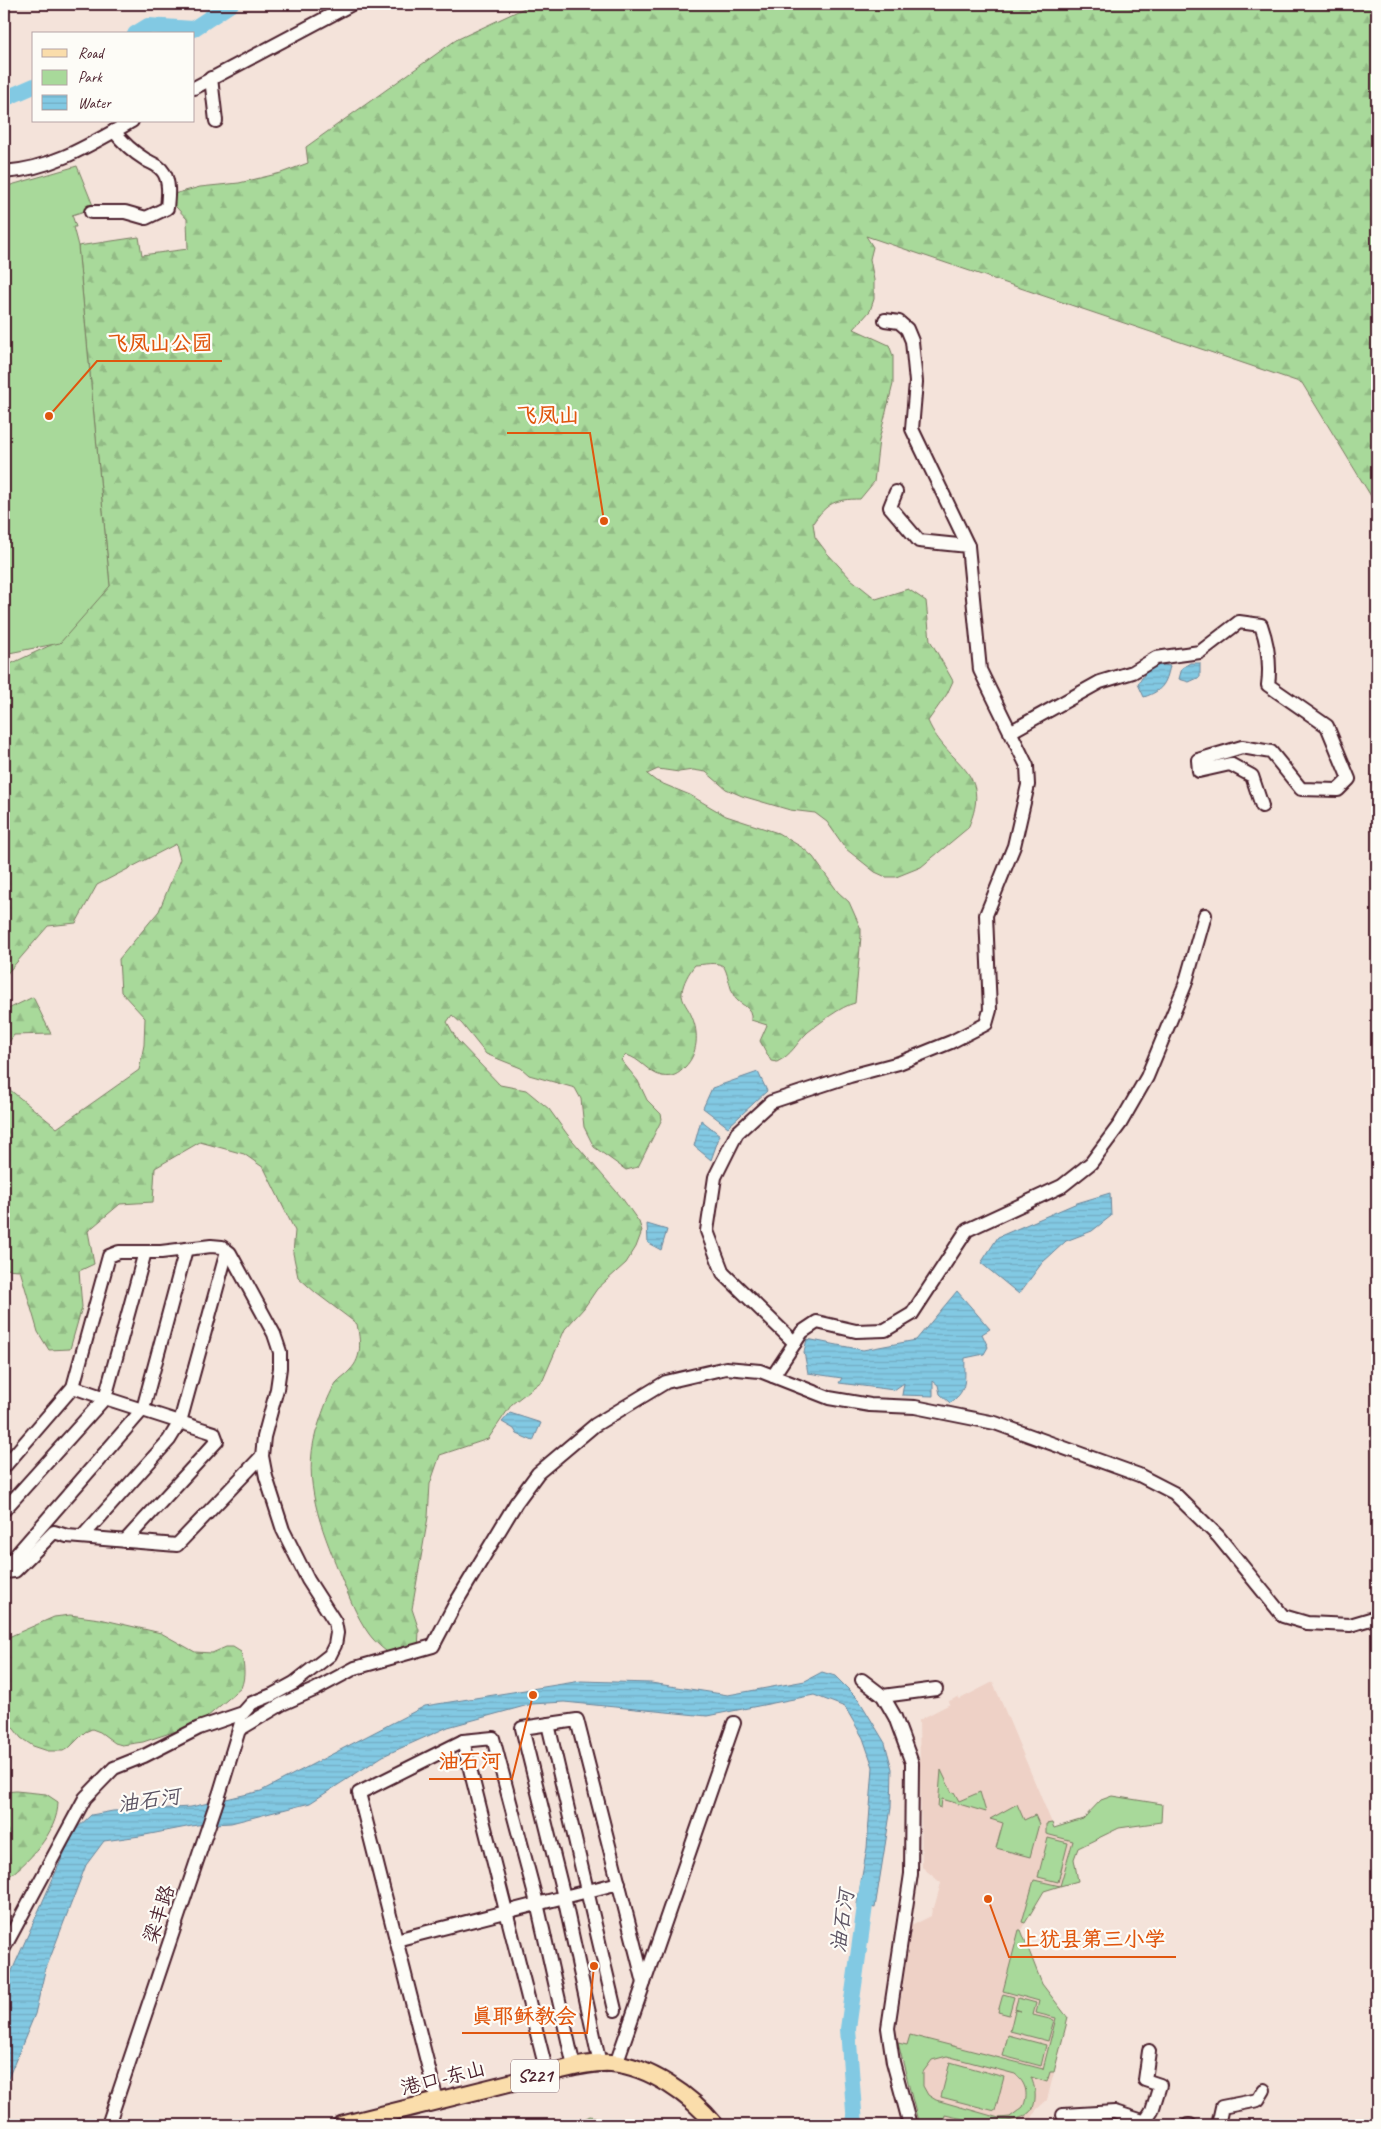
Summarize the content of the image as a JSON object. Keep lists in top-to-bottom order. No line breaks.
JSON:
{"streets":{"main road":["S221","港口-东山"],"street":["梁丰路"]},"water":["油石河"],"places":["飞凤山公园","飞凤山","油石河","上犹县第三小学","真耶稣教会"],"legend":["Road","Park","Water"]}
